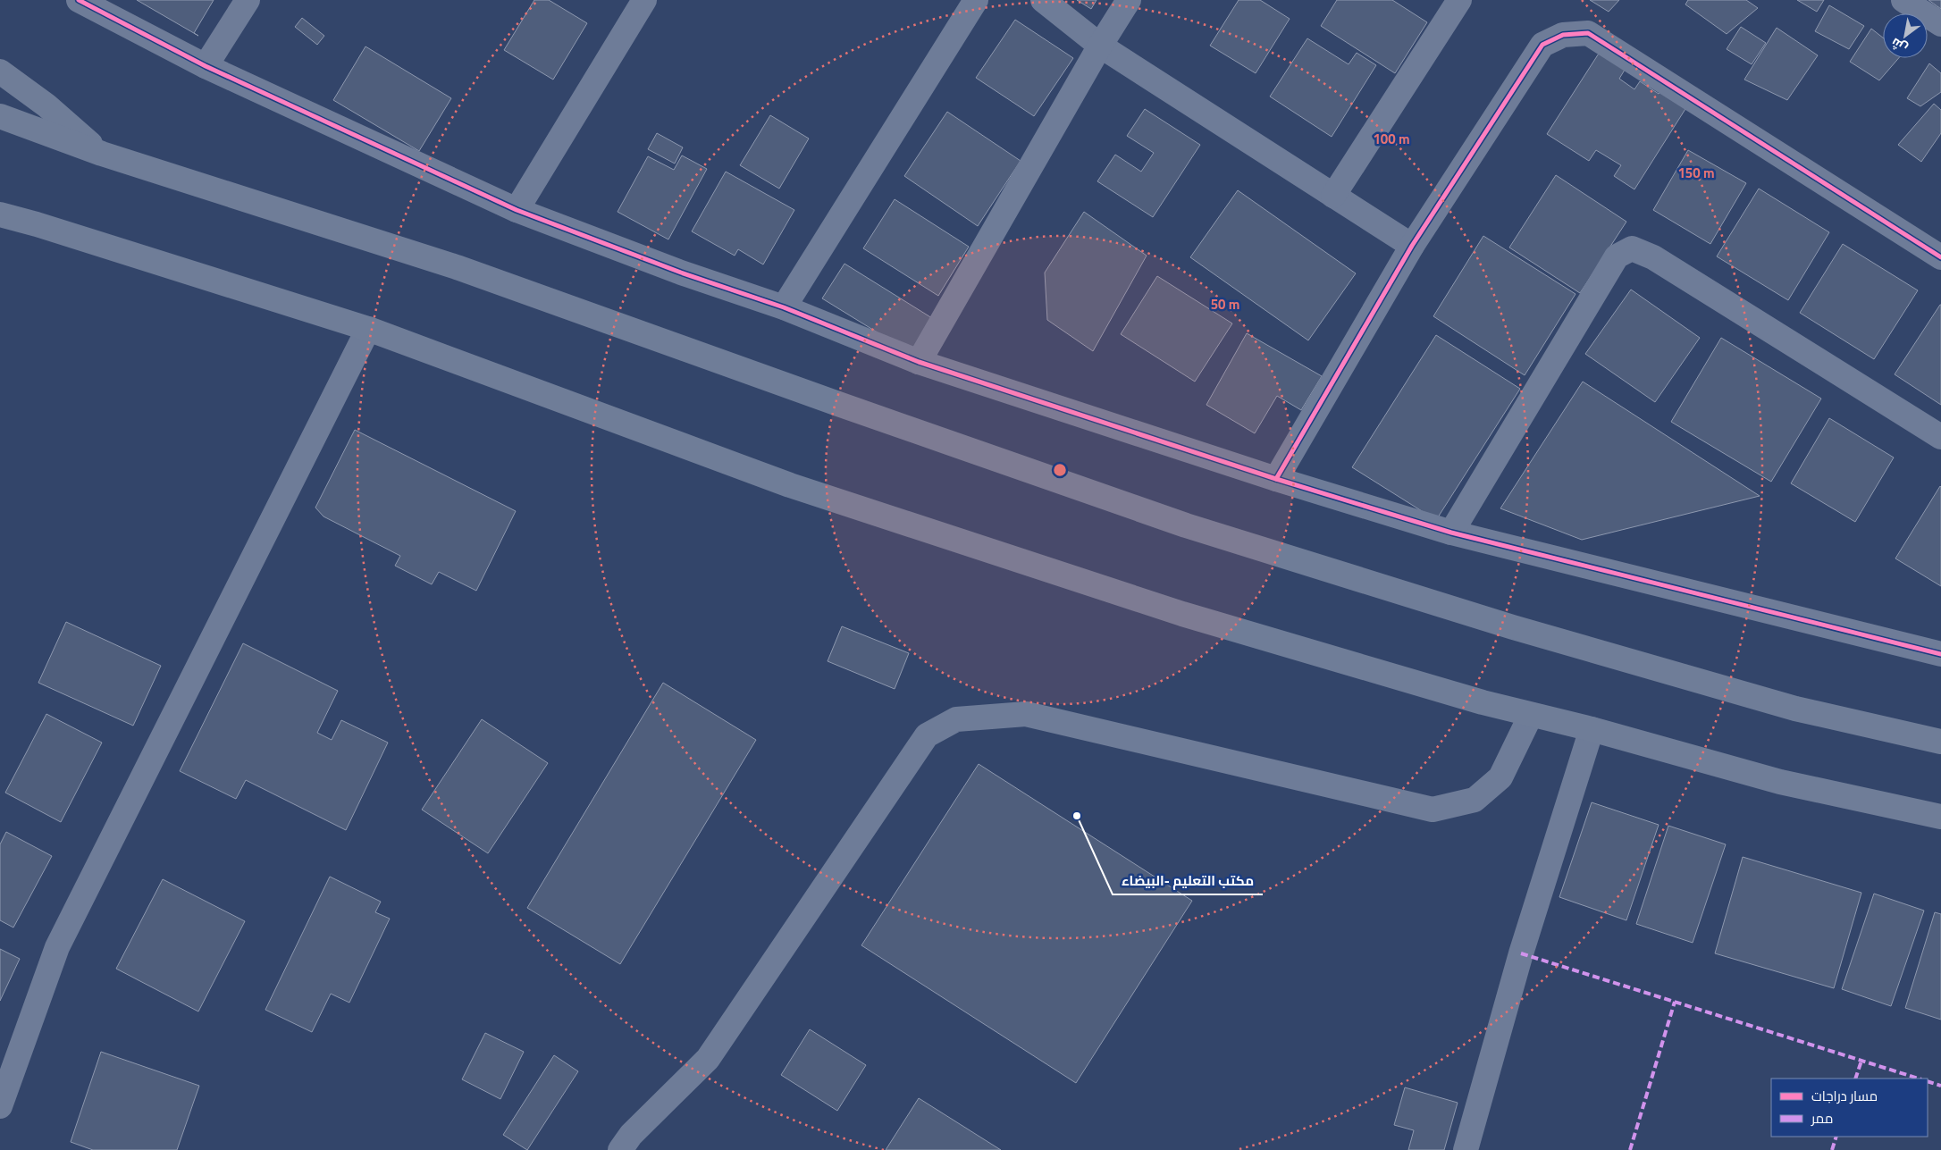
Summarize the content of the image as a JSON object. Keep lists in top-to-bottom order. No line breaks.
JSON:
{"places":["مكتب التعليم -البيضاء"],"legend":["مسار دراجات","ممر"],"north":"bottom left","rings":["100 m","150 m","50 m"]}
